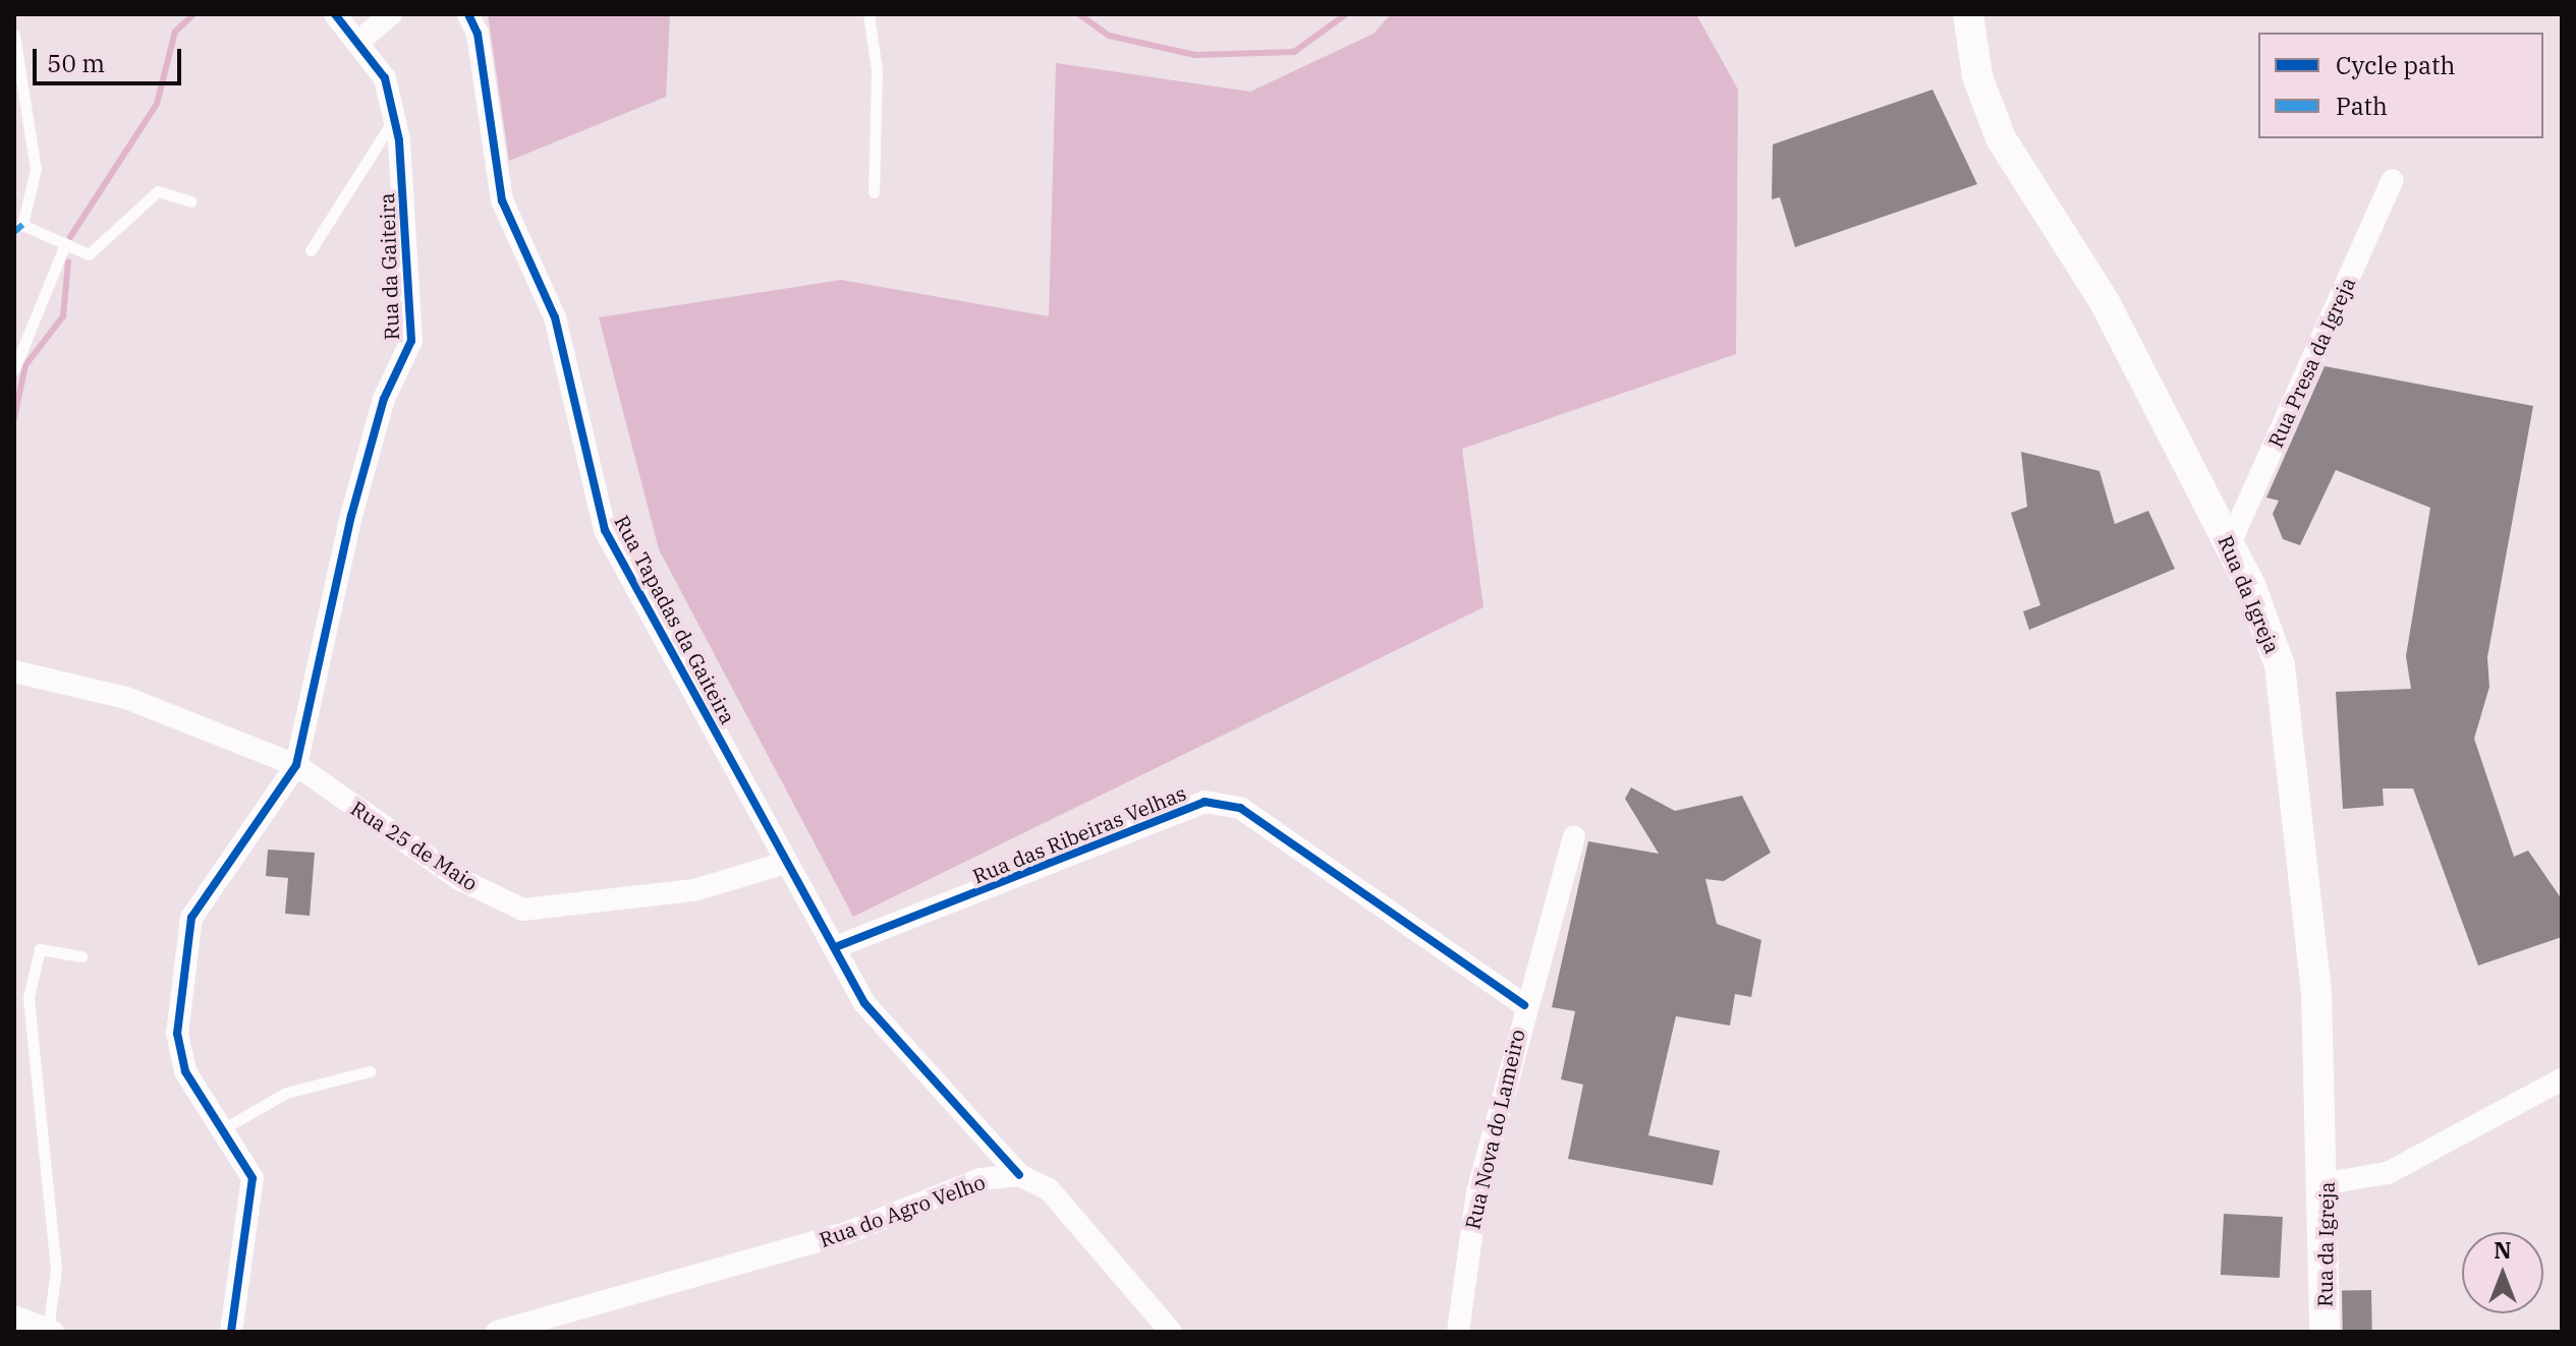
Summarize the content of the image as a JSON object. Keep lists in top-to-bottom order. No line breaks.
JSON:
{"streets":{"main road":["Rua da Igreja"],"street":["Rua da Gaiteira","Rua Presa da Igreja","Rua Tapadas da Gaiteira","Rua das Ribeiras Velhas","Rua 25 de Maio","Rua Nova do Lameiro","Rua do Agro Velho"]},"crossings":[["Rua da Gaiteira","Rua 25 de Maio"],["Rua Presa da Igreja","Rua da Igreja"],["Rua Tapadas da Gaiteira","Rua das Ribeiras Velhas"],["Rua Tapadas da Gaiteira","Rua 25 de Maio"],["Rua Tapadas da Gaiteira","Rua do Agro Velho"],["Rua das Ribeiras Velhas","Rua Nova do Lameiro"]],"legend":["Cycle path","Path"],"scale_bar":"50 m","north":"top"}
